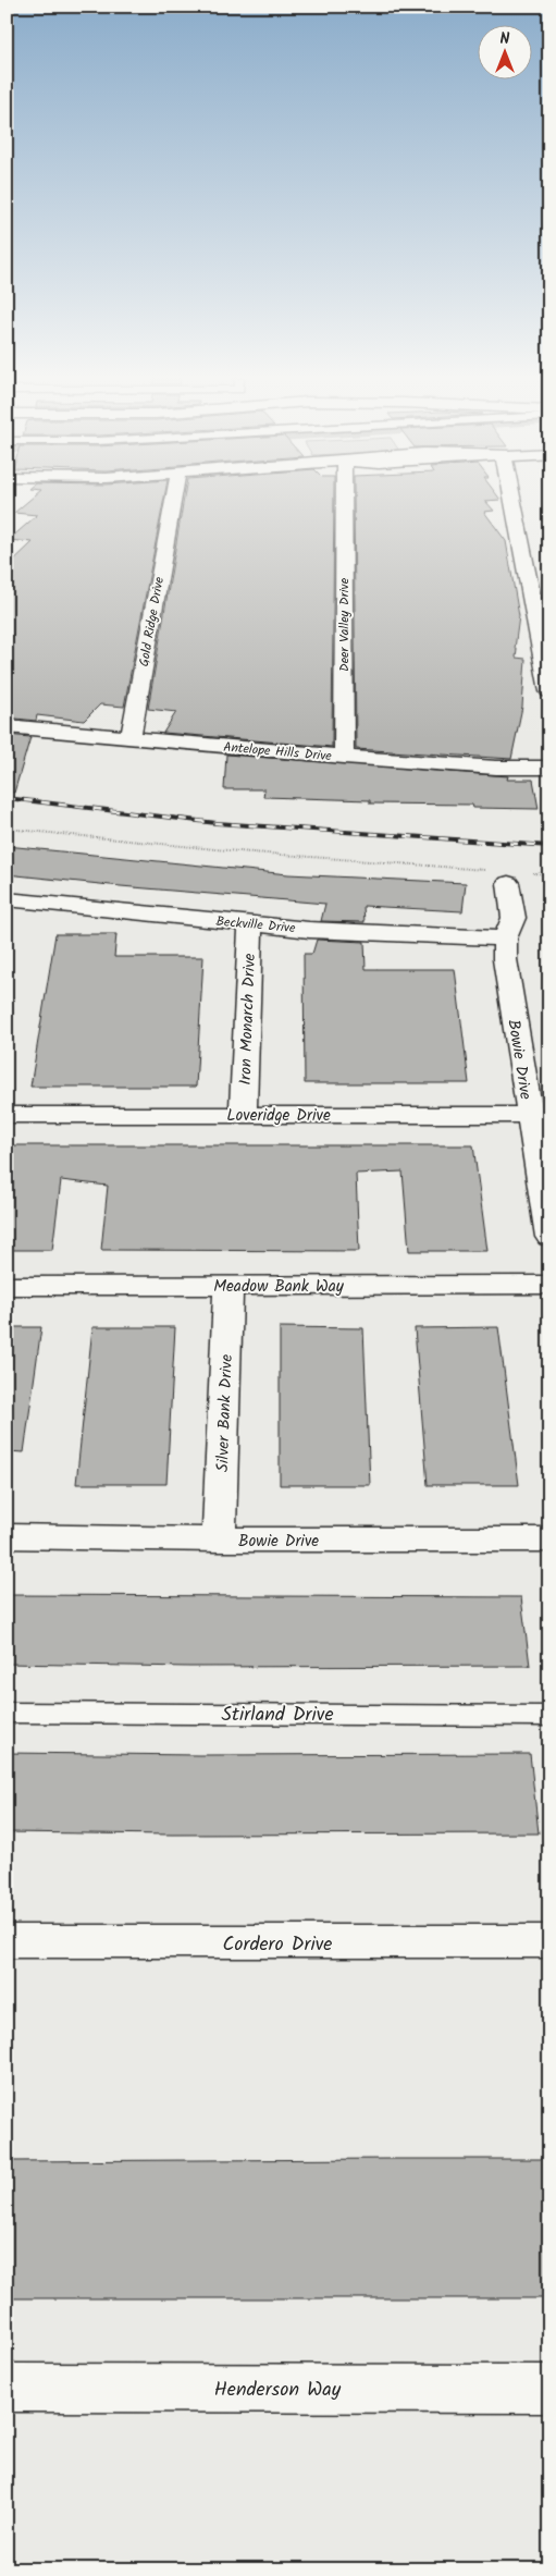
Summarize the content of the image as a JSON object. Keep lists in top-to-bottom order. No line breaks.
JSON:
{"streets":{"street":["Gold Ridge Drive","Deer Valley Drive","Antelope Hills Drive","Beckville Drive","Iron Monarch Drive","Bowie Drive","Loveridge Drive","Meadow Bank Way","Silver Bank Drive","Cordero Drive","Henderson Way"],"lane":["Stirland Drive"]},"crossings":[["Gold Ridge Drive","Antelope Hills Drive"],["Deer Valley Drive","Antelope Hills Drive"],["Beckville Drive","Iron Monarch Drive"],["Beckville Drive","Bowie Drive"],["Iron Monarch Drive","Loveridge Drive"],["Bowie Drive","Loveridge Drive"],["Bowie Drive","Silver Bank Drive"],["Meadow Bank Way","Silver Bank Drive"]],"north":"top"}
